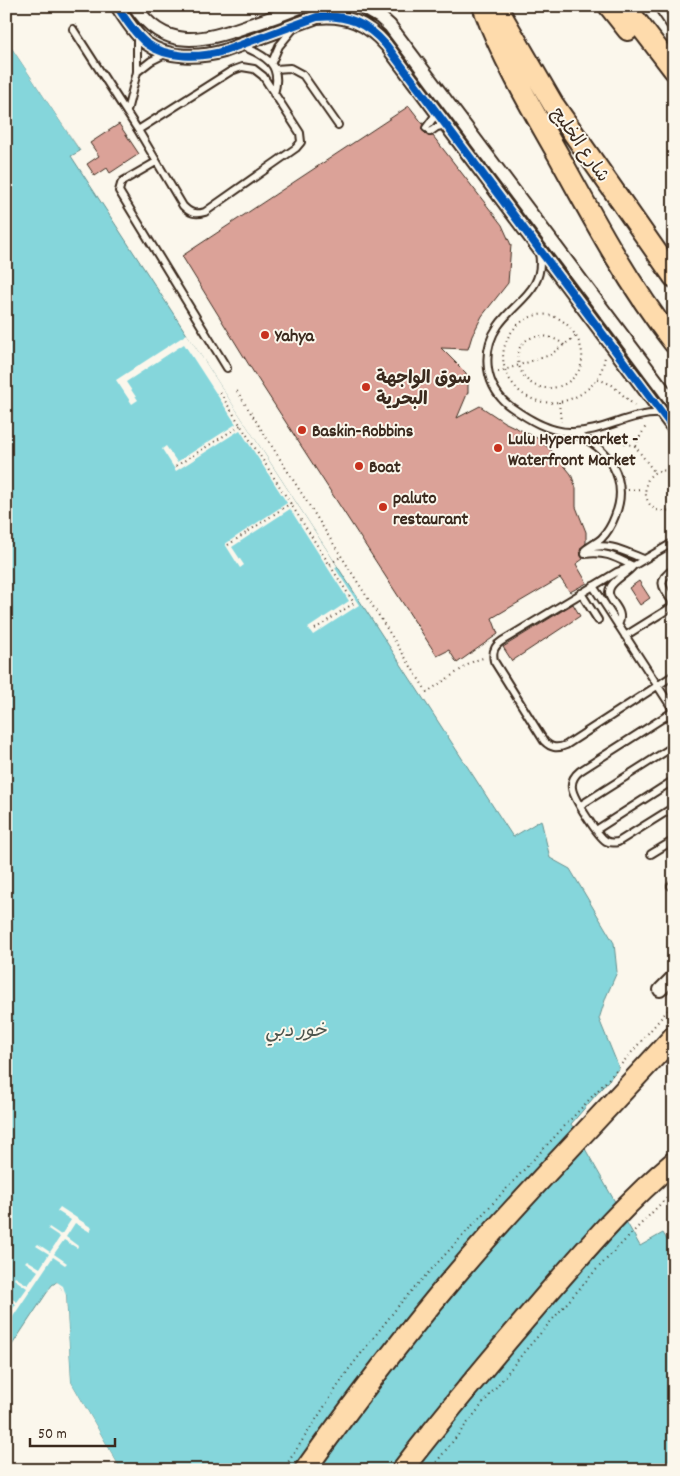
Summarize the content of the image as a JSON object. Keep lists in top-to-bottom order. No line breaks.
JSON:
{"streets":{"main road":["شارع الخليج"]},"water":["خور دبي"],"places":["Yahya","سوق الواجهة البحرية","Baskin-Robbins","Lulu Hypermarket - Waterfront Market","Boat","paluto restaurant"],"scale_bar":"50 m"}
